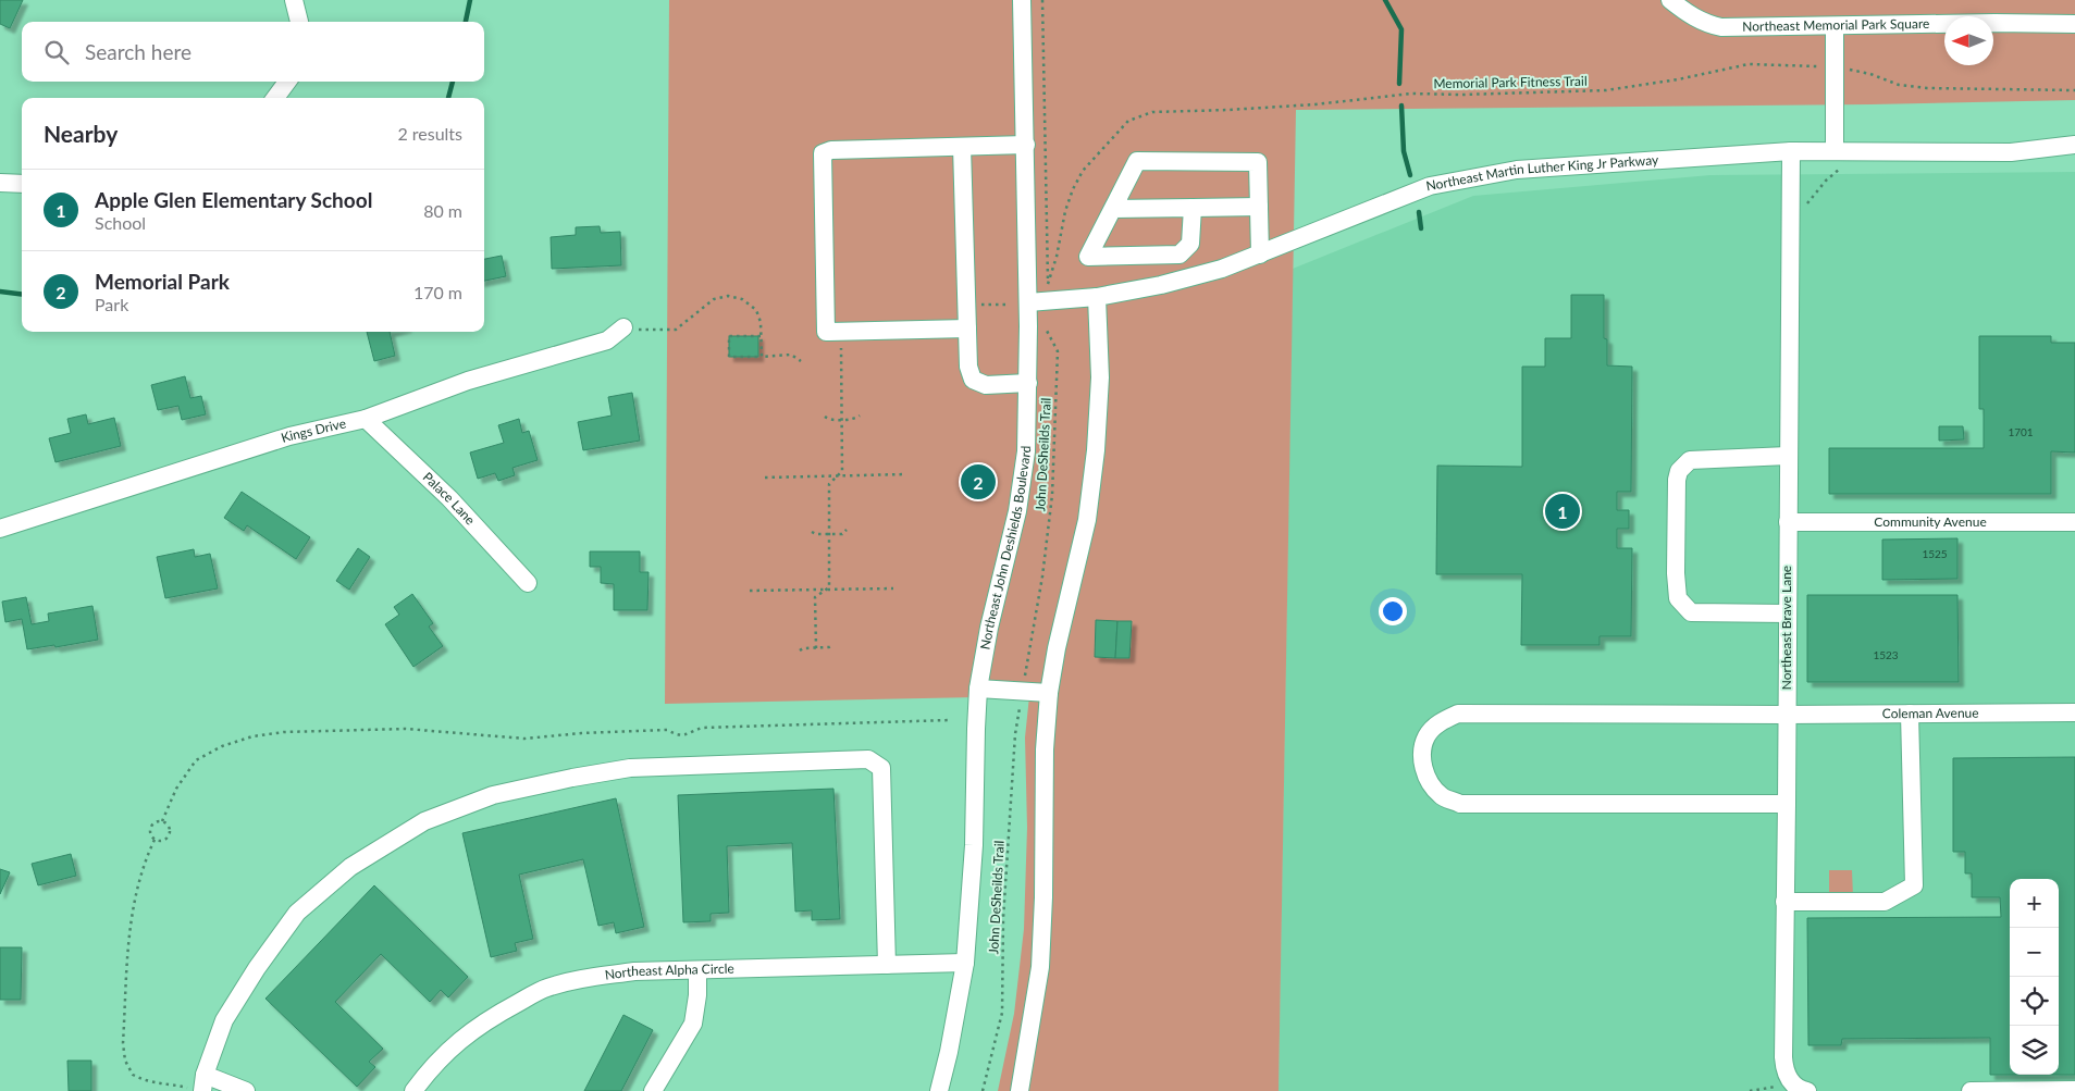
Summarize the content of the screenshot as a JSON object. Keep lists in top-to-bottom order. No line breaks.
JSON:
{"streets":{"street":["Northeast Memorial Park Square","Northeast Martin Luther King Jr Parkway","Kings Drive","Palace Lane","Community Avenue","Northeast John Deshields Boulevard","Northeast Brave Lane","Coleman Avenue","Northeast Alpha Circle"],"path":["Memorial Park Fitness Trail","John DeSheilds Trail"]},"crossings":[["Northeast Martin Luther King Jr Parkway","Northeast John Deshields Boulevard"],["Northeast Martin Luther King Jr Parkway","Northeast Brave Lane"],["Kings Drive","Palace Lane"],["Community Avenue","Northeast Brave Lane"],["Northeast John Deshields Boulevard","Northeast Alpha Circle"],["Northeast Brave Lane","Coleman Avenue"]],"house_numbers":["1701","1525","1523"],"north":"left","page":{"search":"Search here","heading":["Nearby","2 results"],"list":[{"mark":"1","name":"Apple Glen Elementary School","note":"School","value":"80 m"},{"mark":"2","name":"Memorial Park","note":"Park","value":"170 m"}],"pins":["2","1"],"map_buttons":["+","−"]}}
